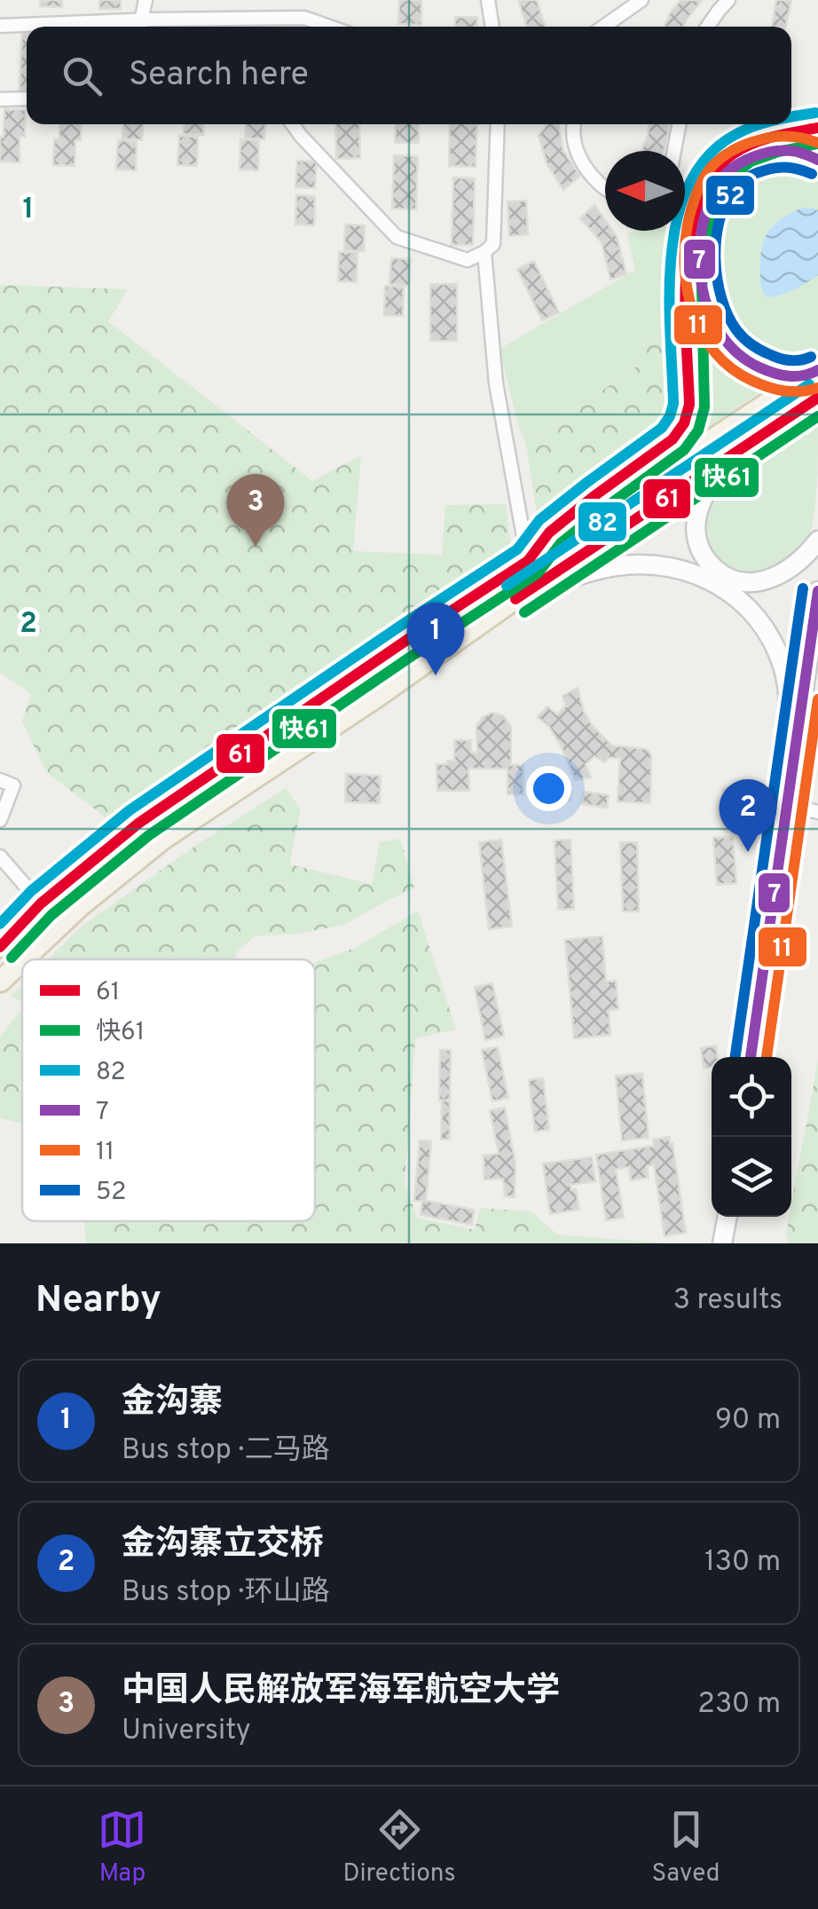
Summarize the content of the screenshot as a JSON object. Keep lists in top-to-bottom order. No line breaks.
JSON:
{"lines":["transit line 82","transit line 61","transit line 11","transit line 快61","transit line 7","transit line 52"],"legend":["61","快61","82","7","11","52"],"north":"left","page":{"search":"Search here","pins":["3","1","2"],"heading":["Nearby","3 results"],"list":[{"mark":"1","name":"金沟寨","note":"Bus stop · 二马路","value":"90 m"},{"mark":"2","name":"金沟寨立交桥","note":"Bus stop · 环山路","value":"130 m"},{"mark":"3","name":"中国人民解放军海军航空大学","note":"University","value":"230 m"}],"nav":["Map","Directions","Saved"]},"grid":{"rows":["1","2"]}}
